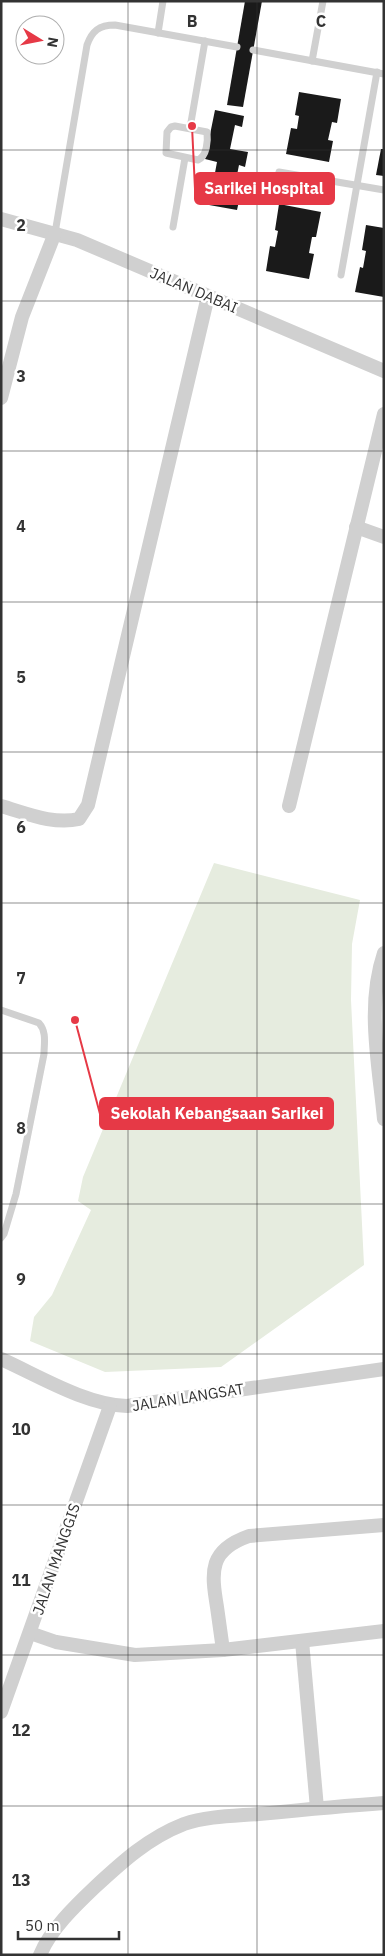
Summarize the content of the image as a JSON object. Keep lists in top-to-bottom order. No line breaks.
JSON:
{"streets":{"street":["JALAN DABAI","JALAN LANGSAT","JALAN MANGGIS"]},"crossings":[["JALAN LANGSAT","JALAN MANGGIS"]],"places":["Sarikei Hospital","Sekolah Kebangsaan Sarikei"],"scale_bar":"50 m","north":"right","grid":{"columns":["B","C"],"rows":["2","3","4","5","6","7","8","9","10","11","12","13"]}}
